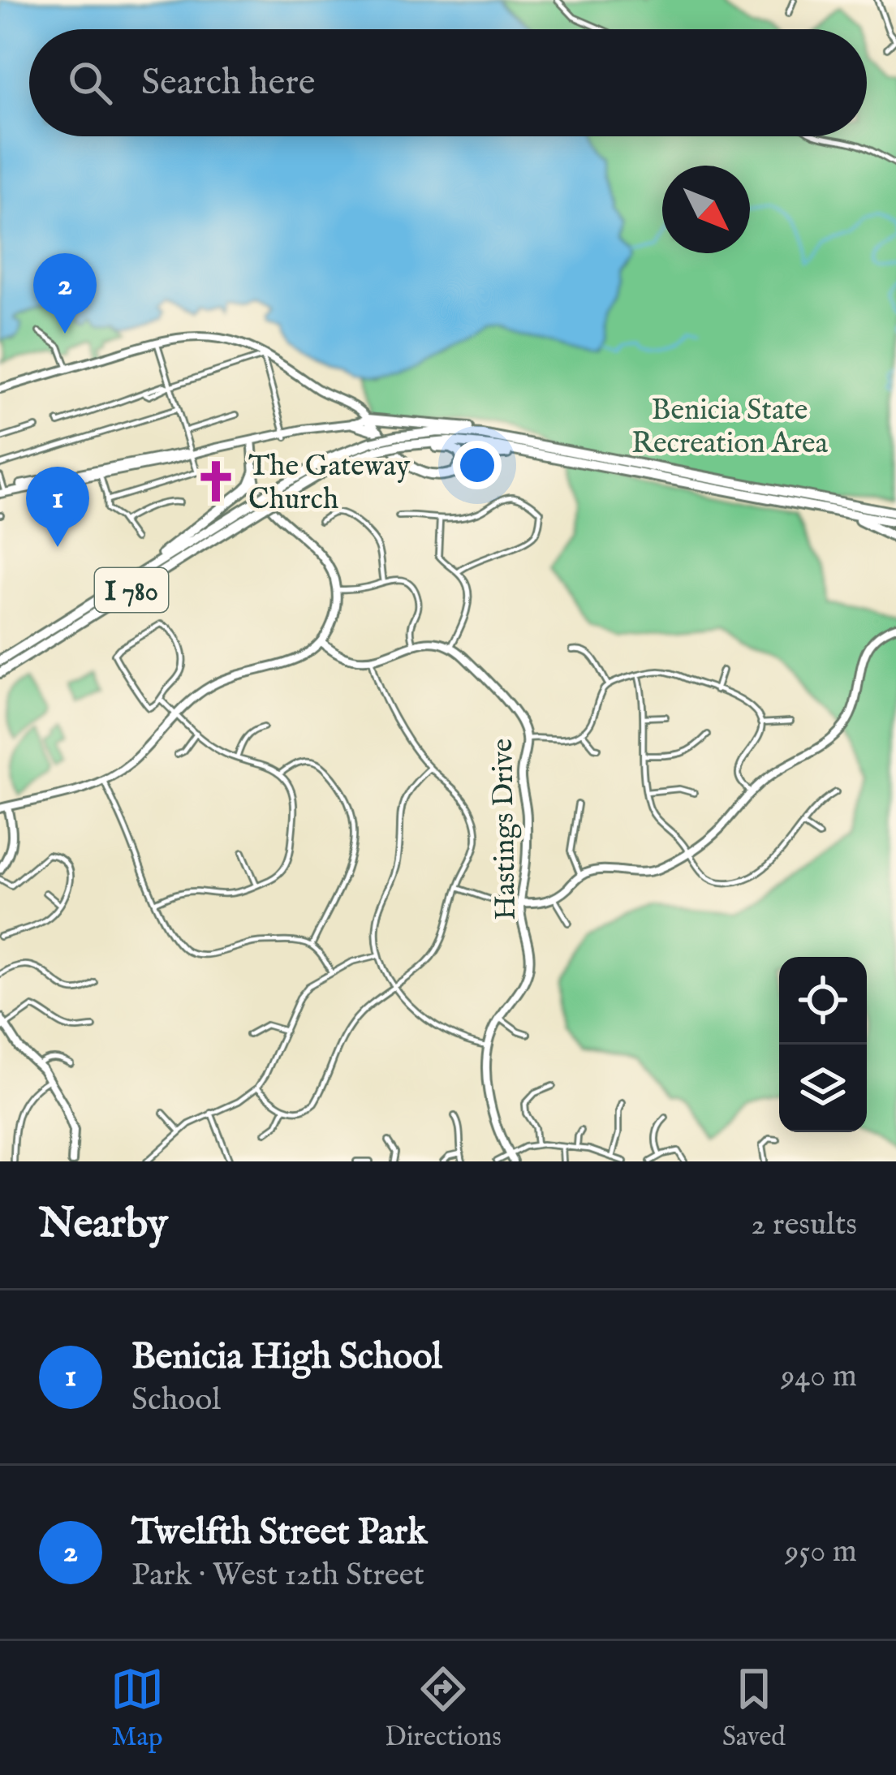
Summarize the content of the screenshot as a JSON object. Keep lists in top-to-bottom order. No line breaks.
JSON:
{"streets":{"highway":["I 780"],"street":["Hastings Drive"]},"parks":["Benicia State Recreation Area"],"places":{"church":["The Gateway Church"]},"north":"bottom right","page":{"search":"Search here","pins":["2","1"],"heading":["Nearby","2 results"],"list":[{"mark":"1","name":"Benicia High School","note":"School","value":"940 m"},{"mark":"2","name":"Twelfth Street Park","note":"Park · West 12th Street","value":"950 m"}],"nav":["Map","Directions","Saved"]}}
